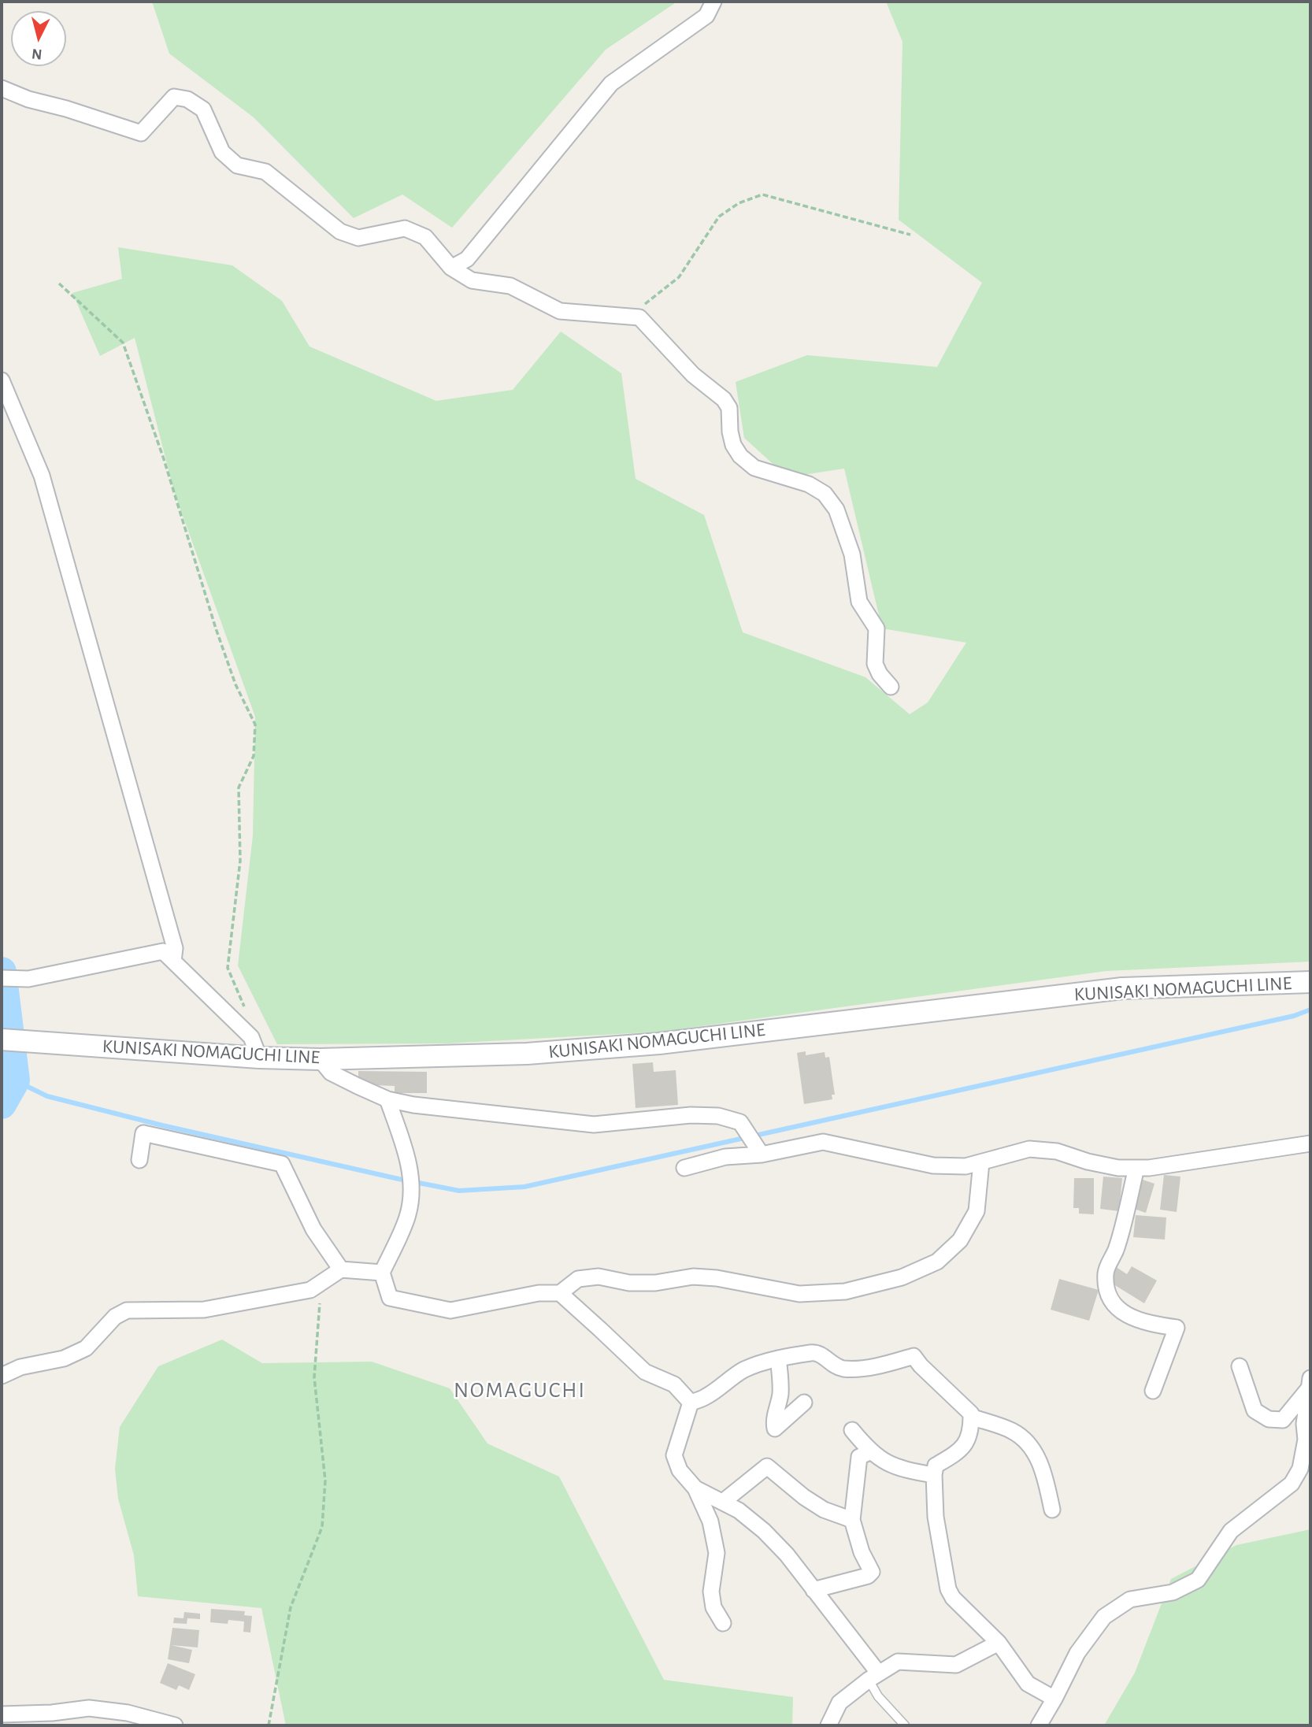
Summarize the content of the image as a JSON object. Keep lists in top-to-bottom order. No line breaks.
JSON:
{"streets":{"main road":["KUNISAKI NOMAGUCHI LINE"]},"districts":["NOMAGUCHI"],"north":"bottom"}
